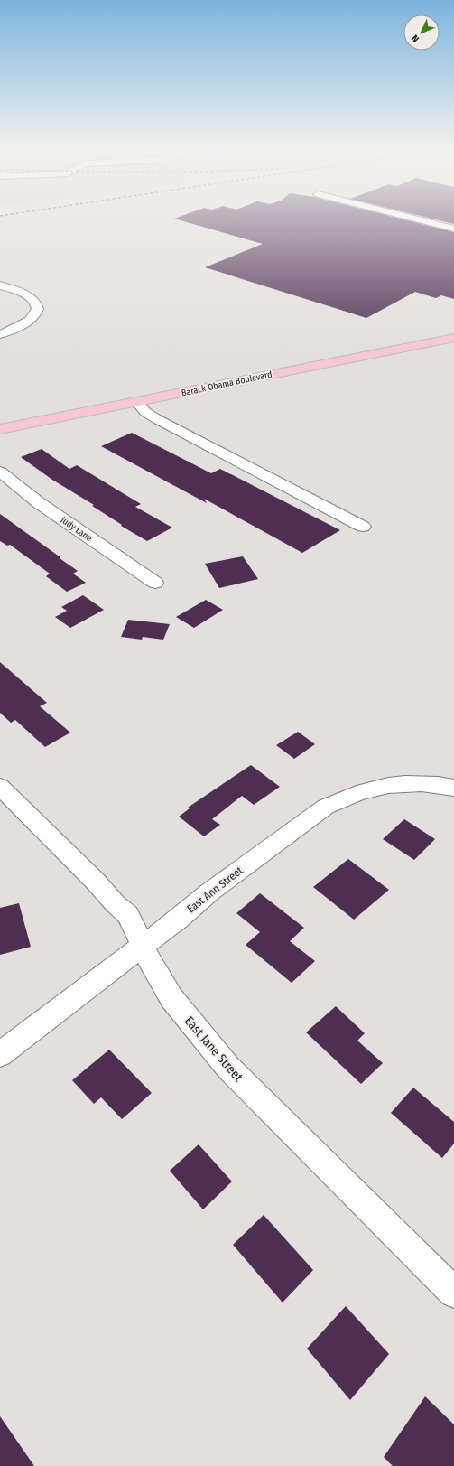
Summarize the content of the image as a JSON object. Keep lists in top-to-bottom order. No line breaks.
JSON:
{"streets":{"main road":["Barack Obama Boulevard"],"street":["Judy Lane","East Ann Street","East Jane Street"]},"crossings":[["East Ann Street","East Jane Street"]],"north":"bottom left"}
